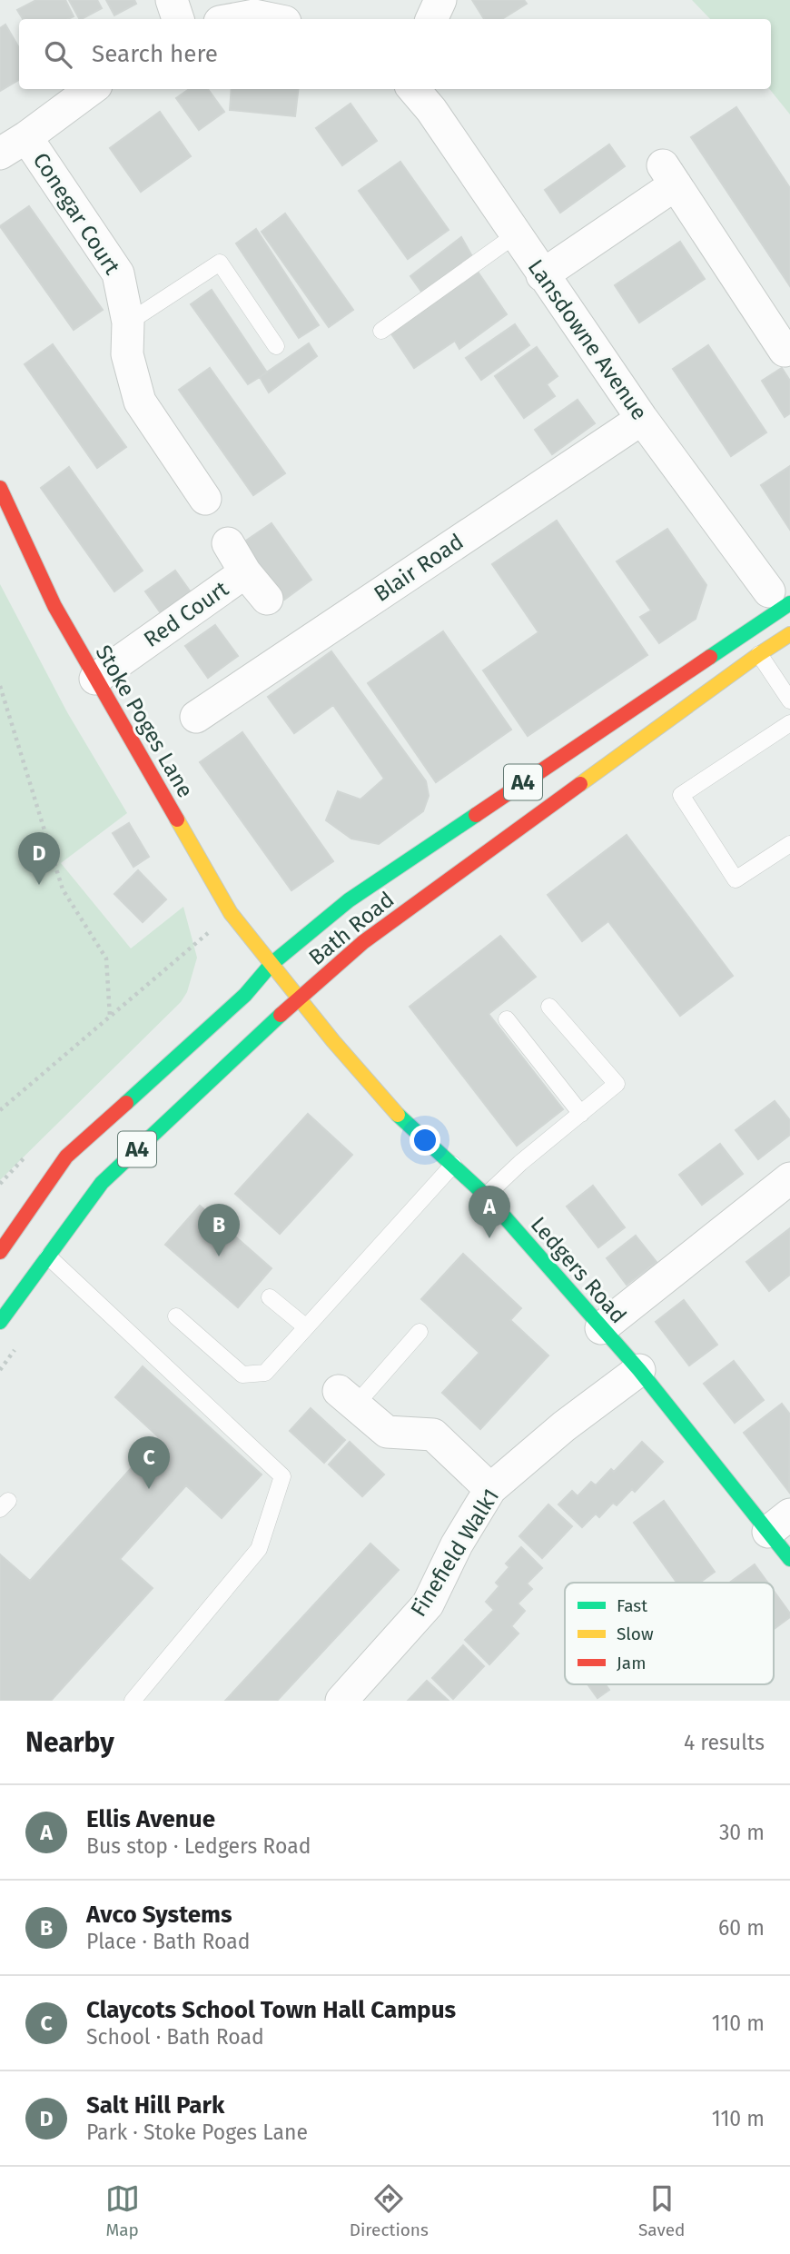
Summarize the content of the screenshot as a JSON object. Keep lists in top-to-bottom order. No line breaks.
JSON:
{"streets":{"main road":["Stoke Poges Lane","A4","Bath Road","Ledgers Road"],"street":["Conegar Court","Lansdowne Avenue","Blair Road","Red Court","Finefield Walk1"]},"crossings":[["Lansdowne Avenue","Blair Road"],["Lansdowne Avenue","Bath Road"],["Red Court","Stoke Poges Lane"],["Stoke Poges Lane","Bath Road"],["Stoke Poges Lane","Ledgers Road"],["Bath Road","Ledgers Road"],["Ledgers Road","Finefield Walk1"]],"legend":["Fast","Slow","Jam"],"page":{"search":"Search here","pins":["D","A","B","C"],"heading":["Nearby","4 results"],"list":[{"mark":"A","name":"Ellis Avenue","note":"Bus stop · Ledgers Road","value":"30 m"},{"mark":"B","name":"Avco Systems","note":"Place · Bath Road","value":"60 m"},{"mark":"C","name":"Claycots School Town Hall Campus","note":"School · Bath Road","value":"110 m"},{"mark":"D","name":"Salt Hill Park","note":"Park · Stoke Poges Lane","value":"110 m"}],"nav":["Map","Directions","Saved"]}}
